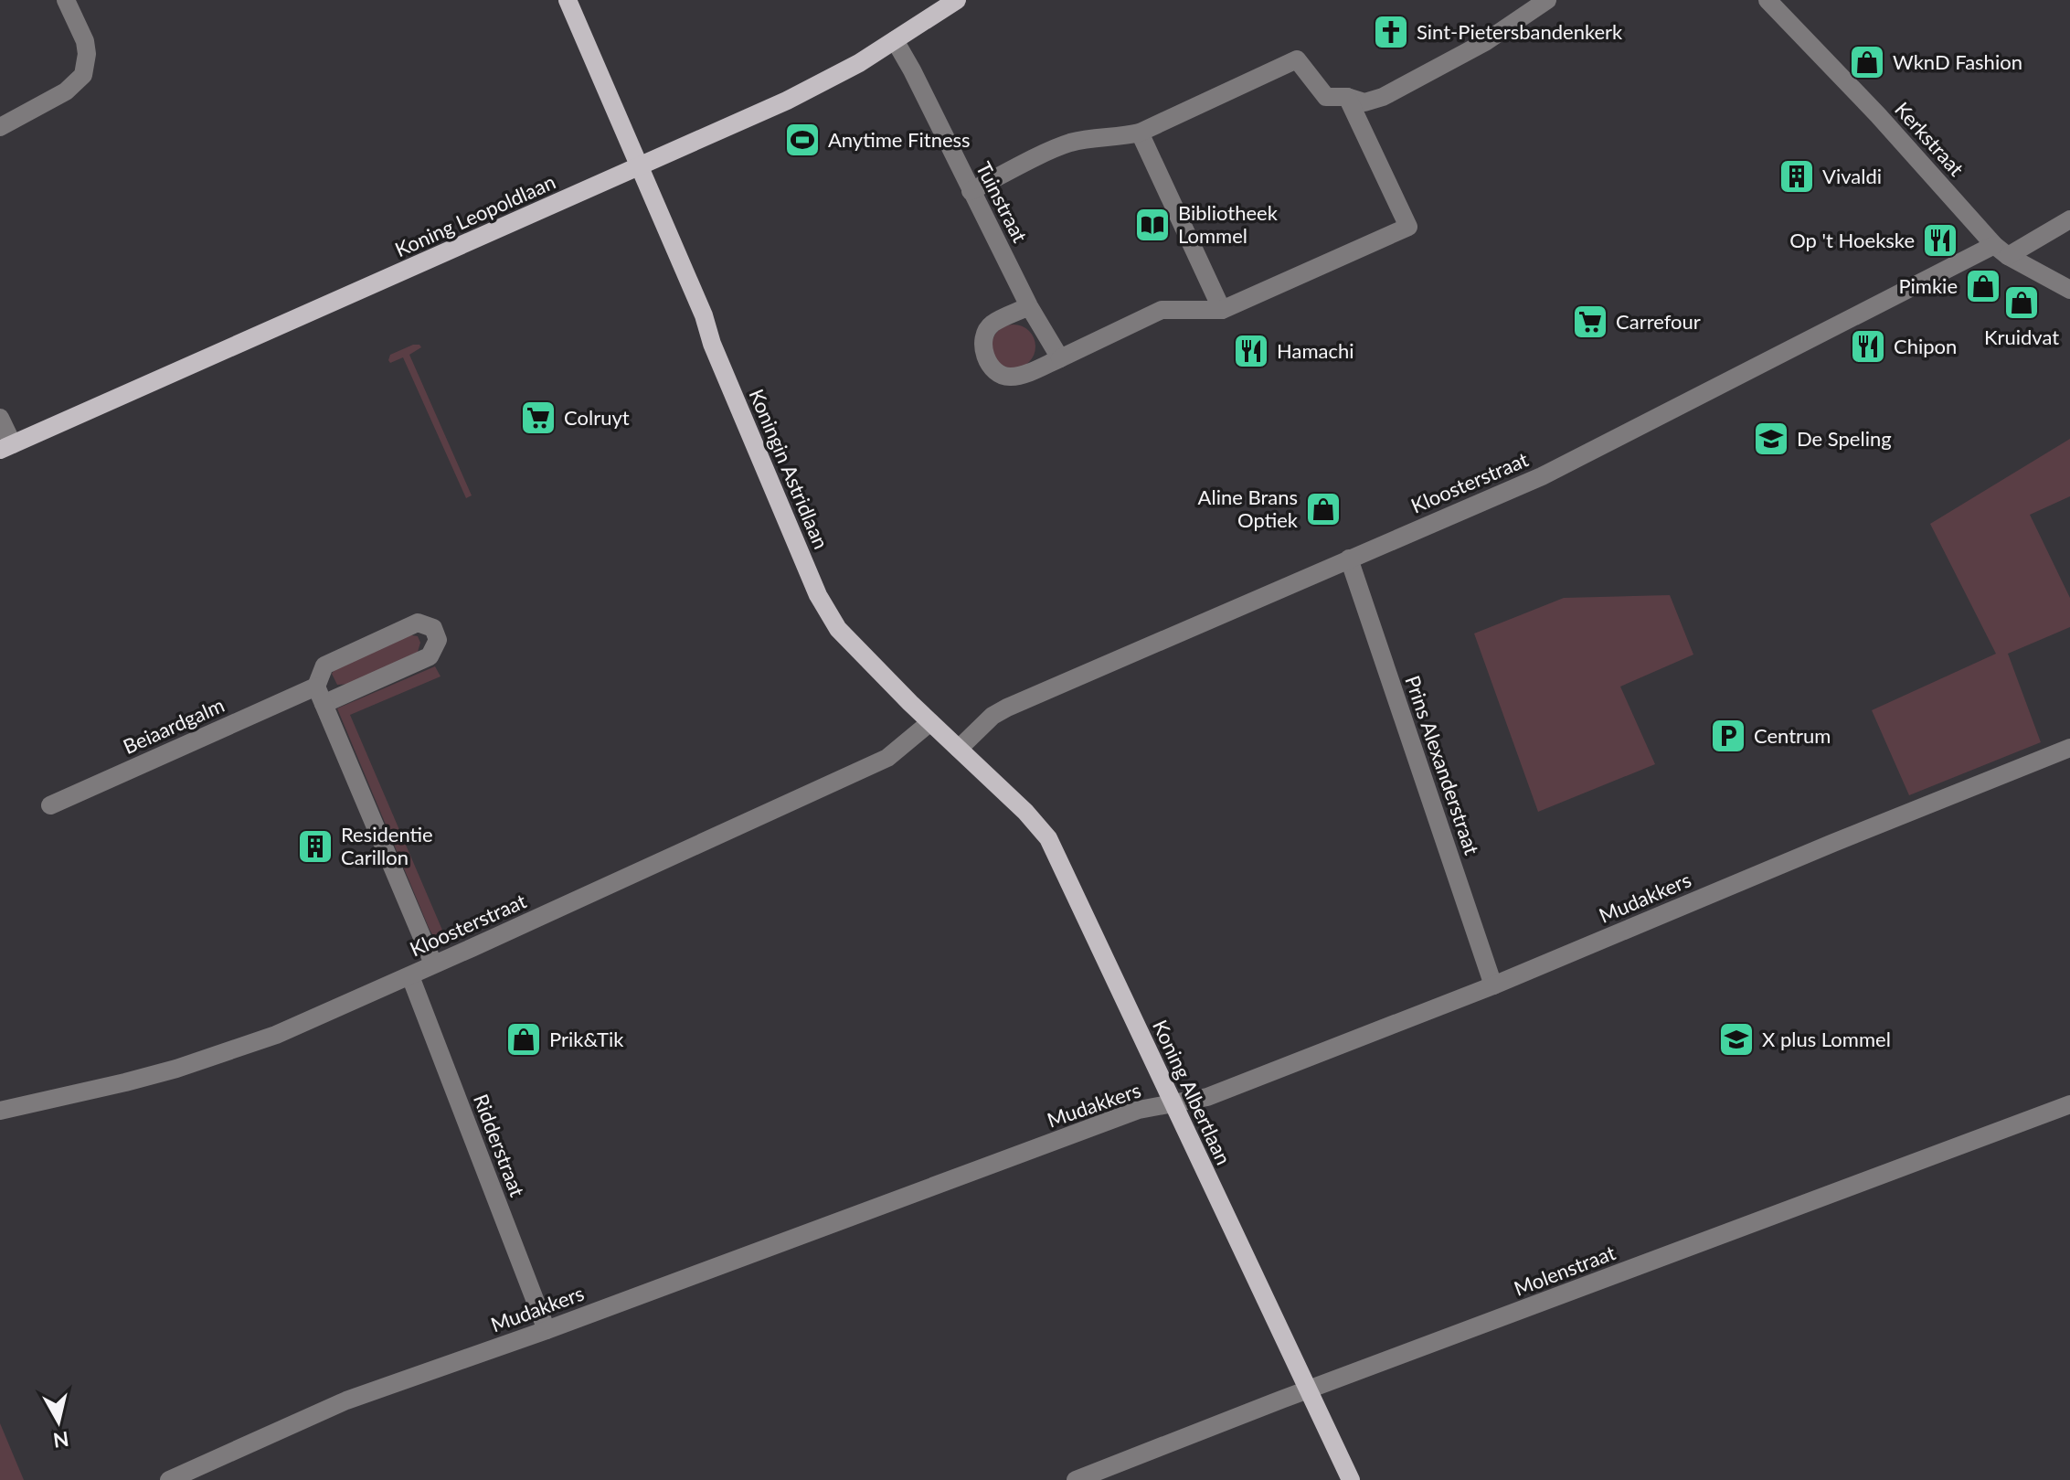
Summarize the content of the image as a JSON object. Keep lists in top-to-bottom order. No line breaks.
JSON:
{"streets":{"main road":["Koning Leopoldlaan","Koningin Astridlaan","Koning Albertlaan"],"street":["Kerkstraat","Tuinstraat","Kloosterstraat","Beiaardgalm","Prins Alexanderstraat","Mudakkers","Ridderstraat","Molenstraat"]},"crossings":[["Kerkstraat","Kloosterstraat"],["Tuinstraat","Koning Leopoldlaan"],["Koning Leopoldlaan","Koningin Astridlaan"],["Koningin Astridlaan","Kloosterstraat"],["Koningin Astridlaan","Koning Albertlaan"],["Kloosterstraat","Prins Alexanderstraat"],["Kloosterstraat","Koning Albertlaan"],["Kloosterstraat","Ridderstraat"],["Prins Alexanderstraat","Mudakkers"],["Mudakkers","Koning Albertlaan"],["Mudakkers","Ridderstraat"],["Koning Albertlaan","Molenstraat"]],"places":{"church":["Sint-Pietersbandenkerk"],"shop":["WknD Fashion","Pimkie","Kruidvat","Aline Brans Optiek","Prik&Tik"],"sports":["Anytime Fitness"],"building":["Vivaldi","Residentie Carillon"],"library":["Bibliotheek Lommel"],"restaurant":["Op 't Hoekske","Chipon","Hamachi"],"supermarket":["Carrefour","Colruyt"],"school or university":["De Speling","X plus Lommel"],"parking":["Centrum"]},"north":"bottom"}
